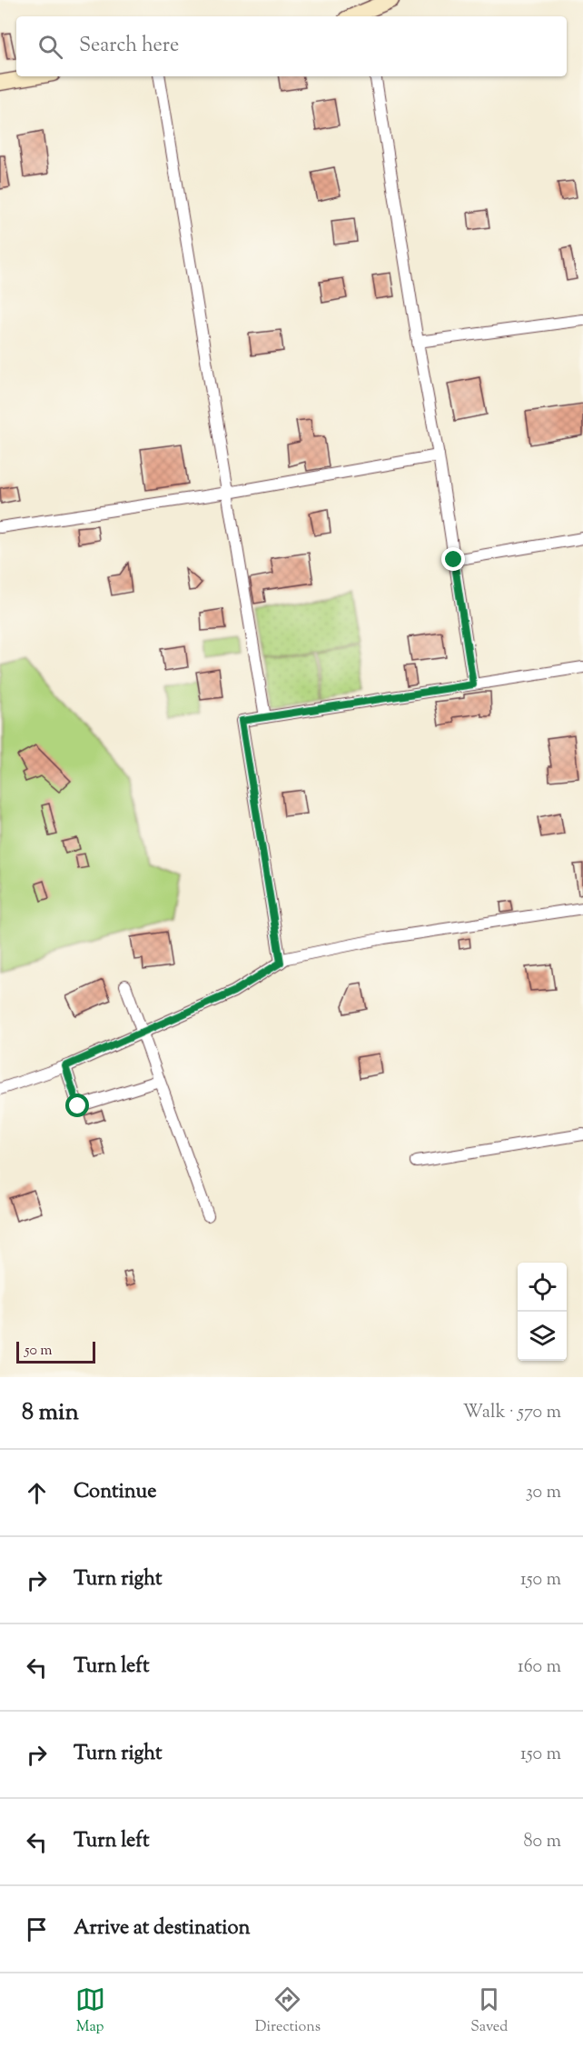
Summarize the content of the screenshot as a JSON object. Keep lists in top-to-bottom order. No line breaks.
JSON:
{"scale_bar":"50 m","page":{"search":"Search here","scale":"50 m","heading":["8 min","Walk · 570 m"],"list":[["Continue","30 m"],["Turn right","150 m"],["Turn left","160 m"],["Turn right","150 m"],["Turn left","80 m"],"Arrive at destination"],"nav":["Map","Directions","Saved"]}}
